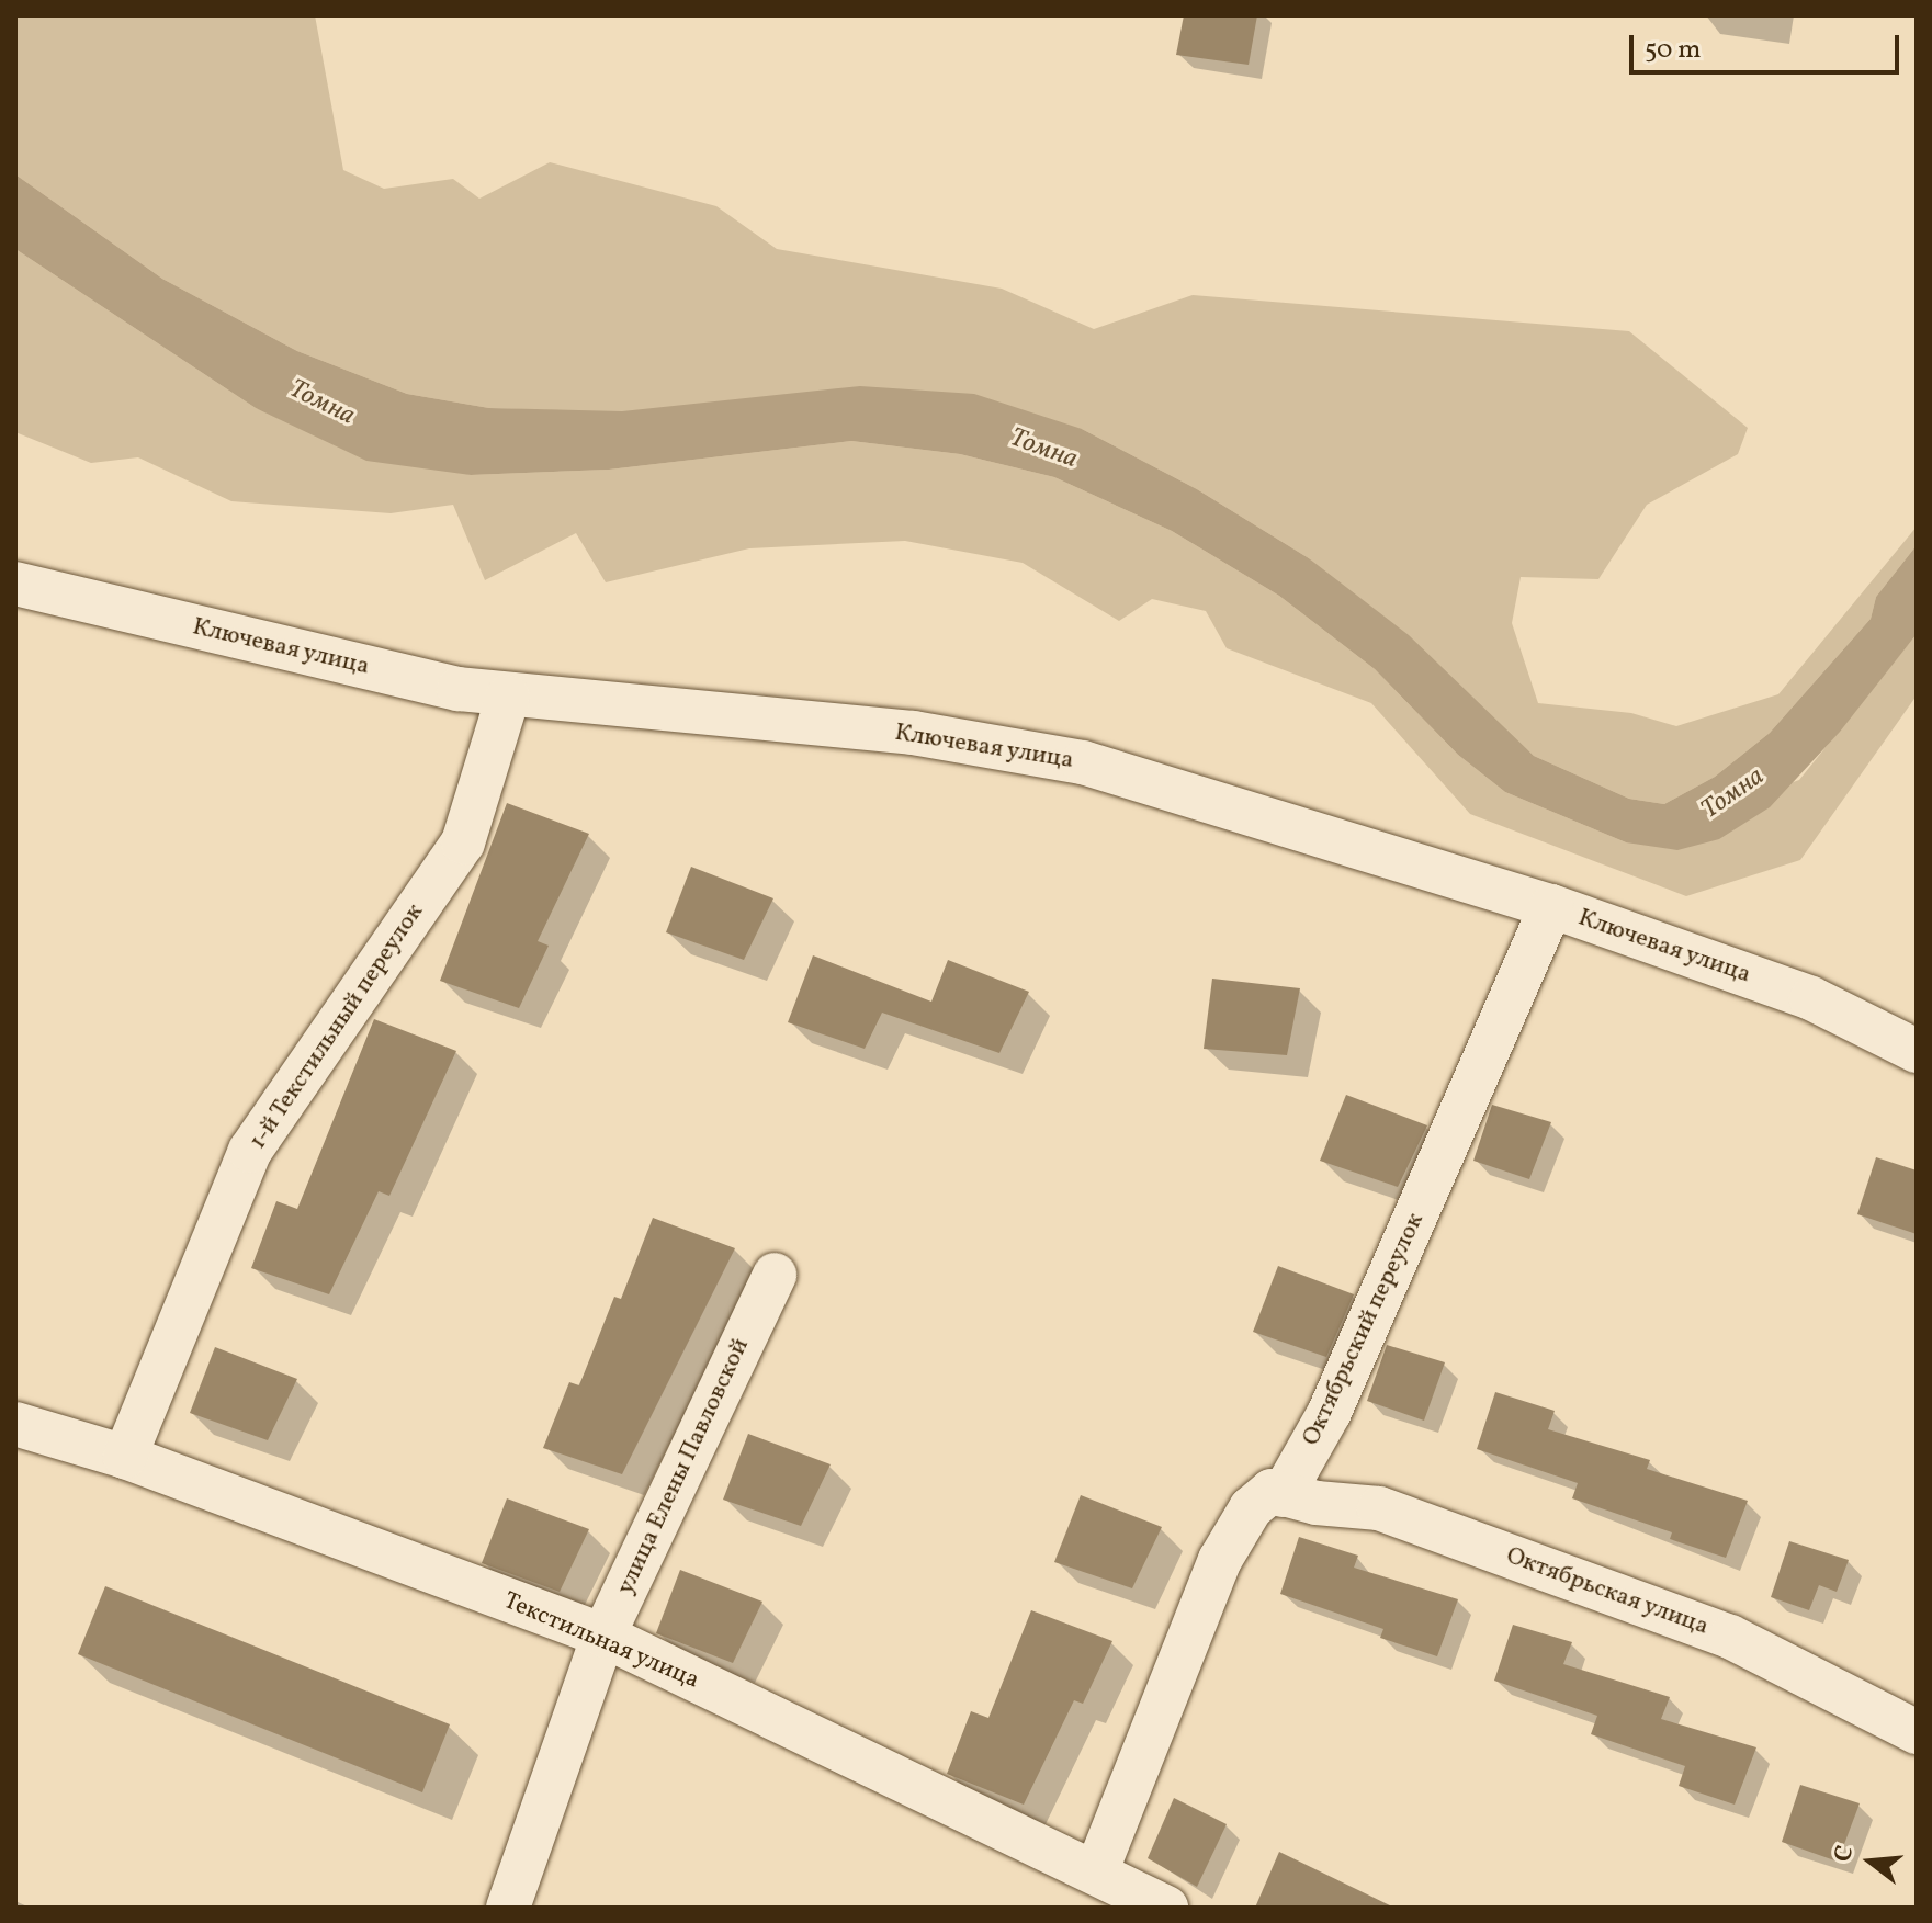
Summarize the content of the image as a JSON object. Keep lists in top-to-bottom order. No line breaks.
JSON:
{"streets":{"street":["Ключевая улица","1-й Текстильный переулок","Октябрьский переулок","улица Елены Павловской","Октябрьская улица","Текстильная улица"]},"crossings":[["Ключевая улица","1-й Текстильный переулок"],["Ключевая улица","Октябрьский переулок"],["1-й Текстильный переулок","Текстильная улица"],["Октябрьский переулок","Октябрьская улица"],["улица Елены Павловской","Текстильная улица"]],"water":["Томна"],"scale_bar":"50 m","north":"left"}
